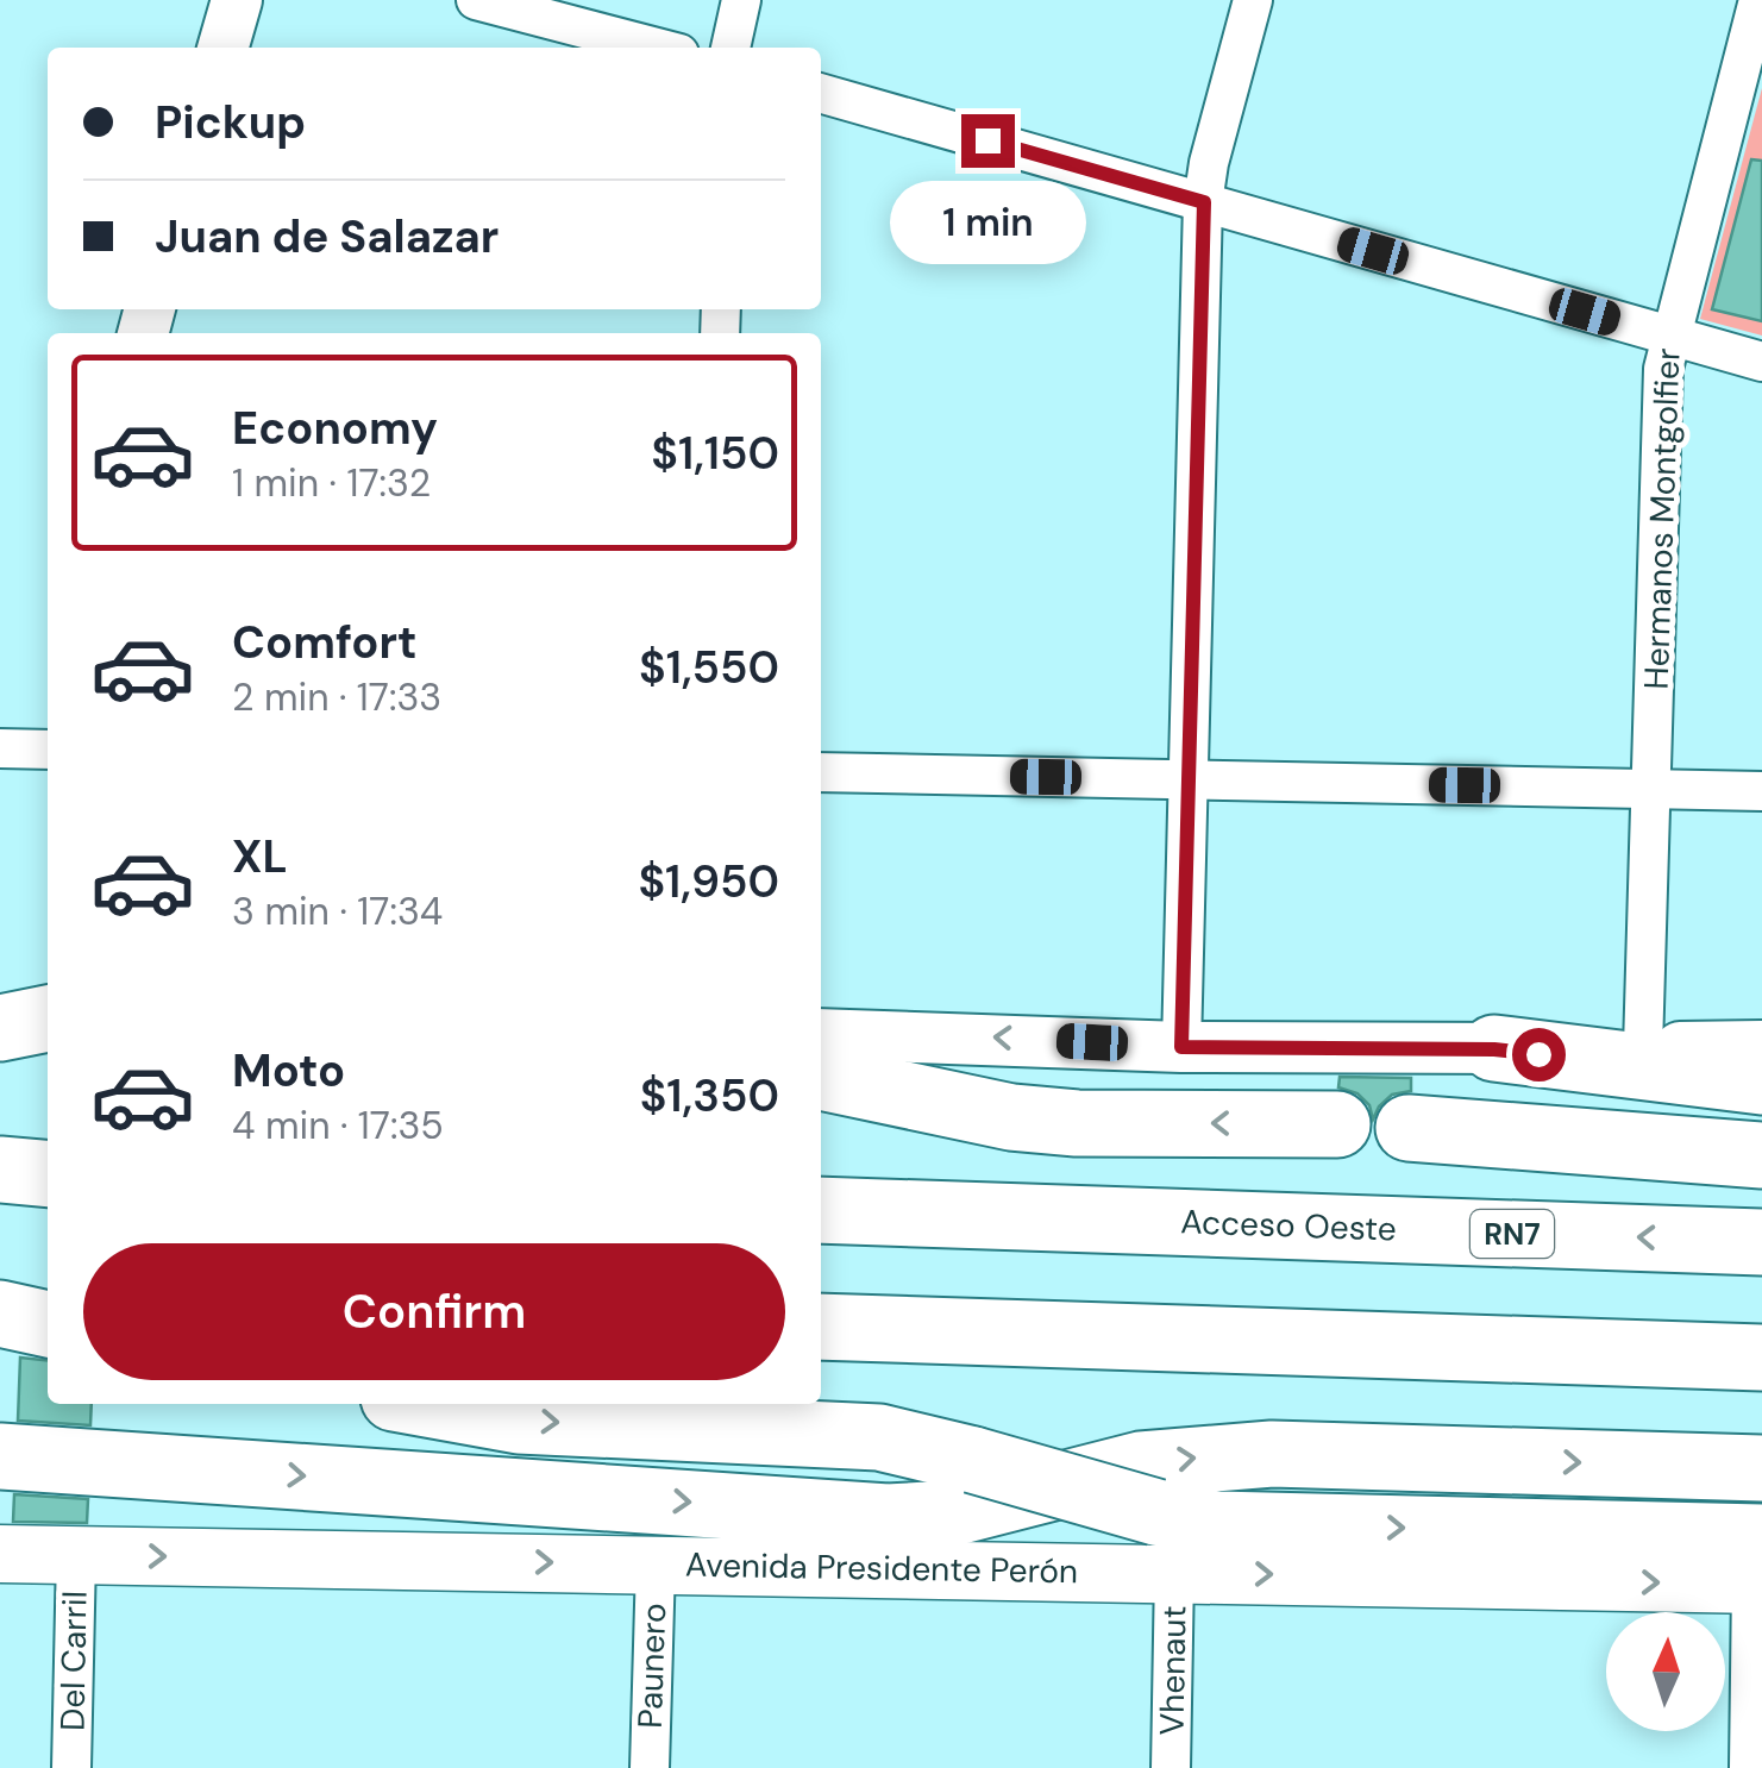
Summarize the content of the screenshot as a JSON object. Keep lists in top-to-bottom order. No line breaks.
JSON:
{"streets":{"highway":["Acceso Oeste","RN7"],"main road":["Avenida Presidente Perón"],"street":["Hermanos Montgolfier","Del Carril","Paunero","Vhenaut"]},"crossings":[["Avenida Presidente Perón","Del Carril"],["Avenida Presidente Perón","Paunero"],["Avenida Presidente Perón","Vhenaut"]],"one_way":["Avenida Presidente Perón"],"north":"top","page":{"banner":["Pickup","Juan de Salazar"],"bubble":"1 min","list":[{"name":"Economy","note":"1 min · 17:32","value":"$1,150"},{"name":"Comfort","note":"2 min · 17:33","value":"$1,550"},{"name":"XL","note":"3 min · 17:34","value":"$1,950"},{"name":"Moto","note":"4 min · 17:35","value":"$1,350"}],"buttons":"Confirm"}}
